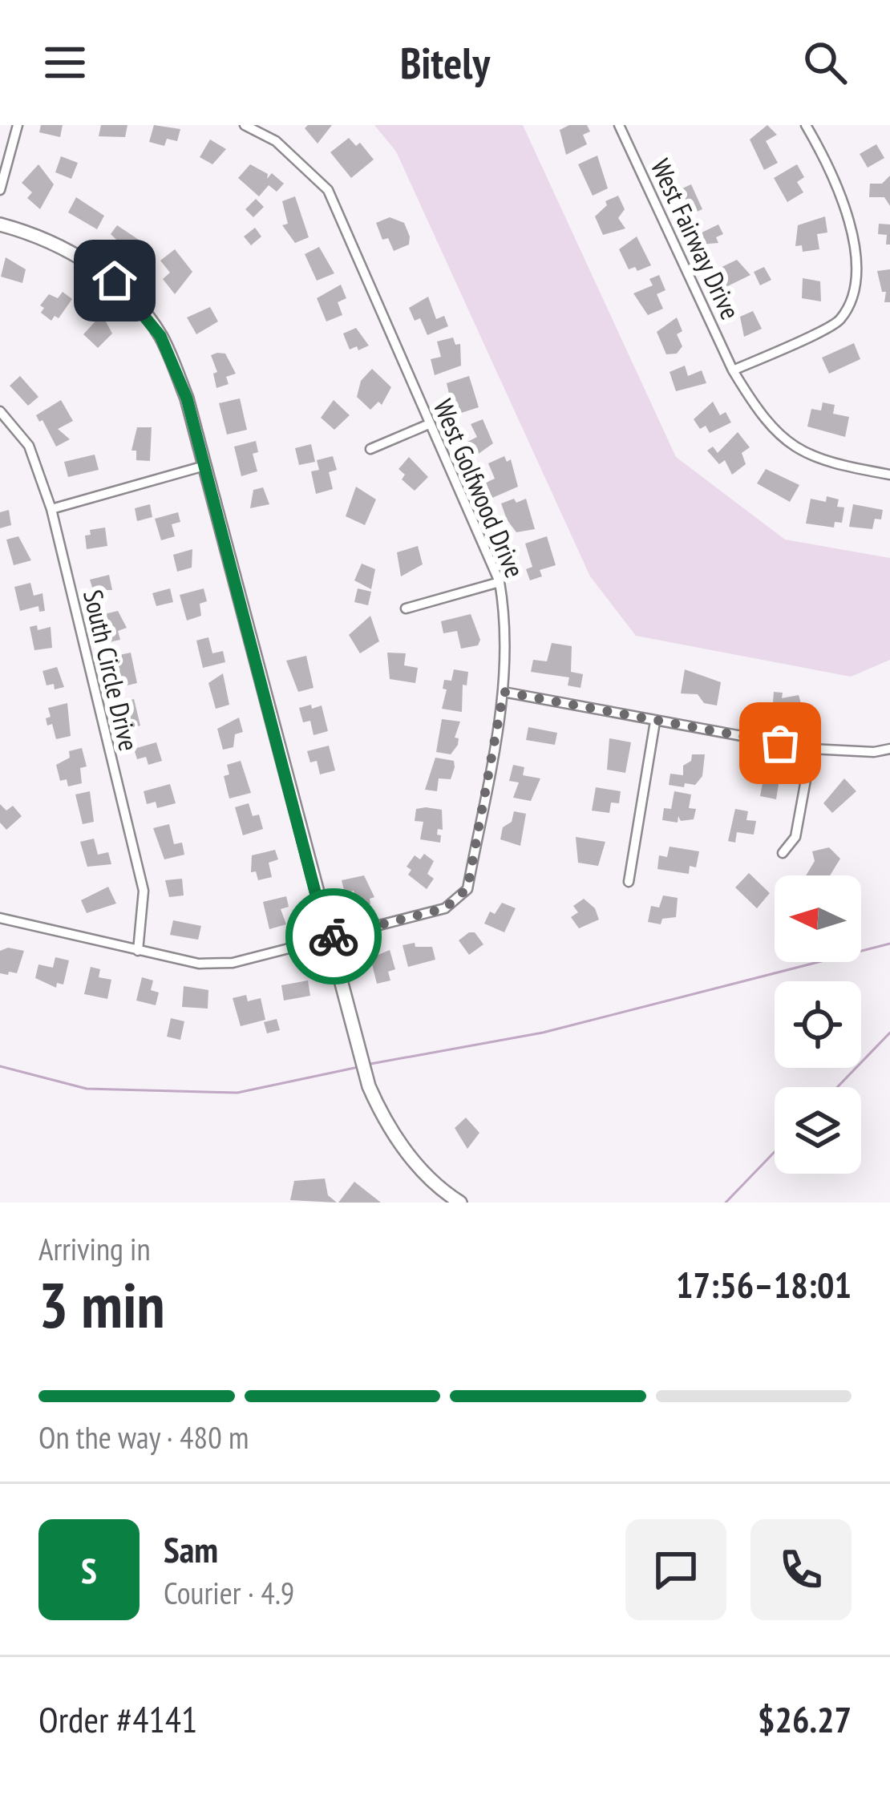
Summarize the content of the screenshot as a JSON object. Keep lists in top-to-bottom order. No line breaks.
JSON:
{"streets":{"street":["West Fairway Drive","West Golfwood Drive","South Circle Drive"]},"crossings":[["West Golfwood Drive","South Circle Drive"]],"north":"left","page":{"header":"Bitely","heading":["3 min","Arriving in","17:56–18:01"],"panel":["Sam","Courier · 4.9","Order #4141","$26.27"],"bar":"On the way · 480 m","round":"S"}}
